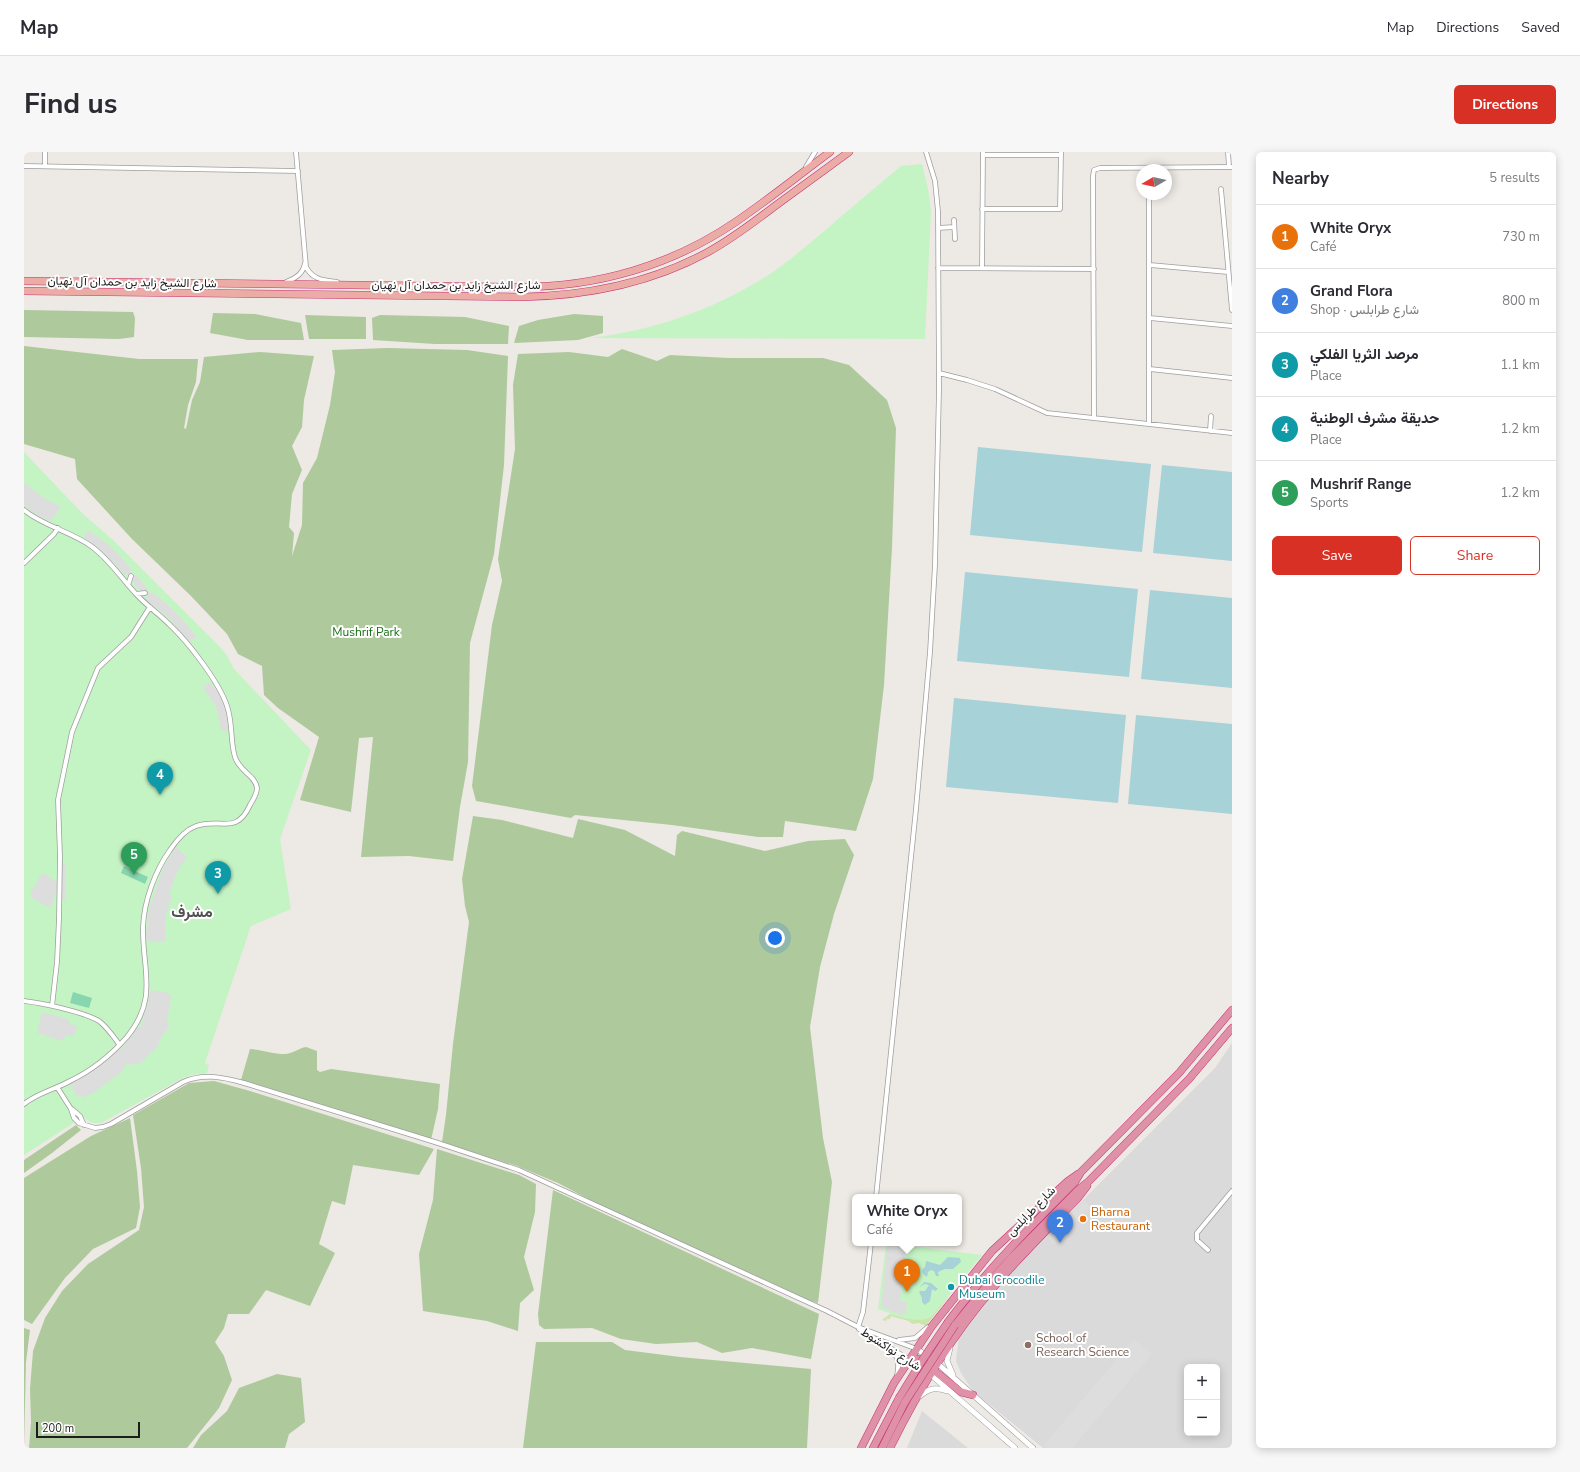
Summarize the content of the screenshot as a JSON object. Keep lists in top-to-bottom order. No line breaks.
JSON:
{"streets":{"highway":["شارع الشيخ زايد بن حمدان آل نهيان","شارع طرابلس"],"street":["شارع نواكشوط"]},"districts":["مشرف"],"parks":["Mushrif Park"],"places":["Bharna Restaurant","Dubai Crocodile Museum","School of Research Science"],"scale_bar":"200 m","north":"left","page":{"header":"Map","nav":["Map","Directions","Saved"],"title":"Find us","buttons":["Directions",["Save","Share"]],"heading":["Nearby","5 results"],"list":[{"mark":"1","name":"White Oryx","note":"Café","value":"730 m"},{"mark":"2","name":"Grand Flora","note":"Shop · شارع طرابلس","value":"800 m"},{"mark":"3","name":"مرصد الثريا الفلكي","note":"Place","value":"1.1 km"},{"mark":"4","name":"حديقة مشرف الوطنية","note":"Place","value":"1.2 km"},{"mark":"5","name":"Mushrif Range","note":"Sports","value":"1.2 km"}],"pins":["4","5","3","2","1"],"popup":["White Oryx","Café"],"map_buttons":["+","−"],"scale":"200 m"}}
